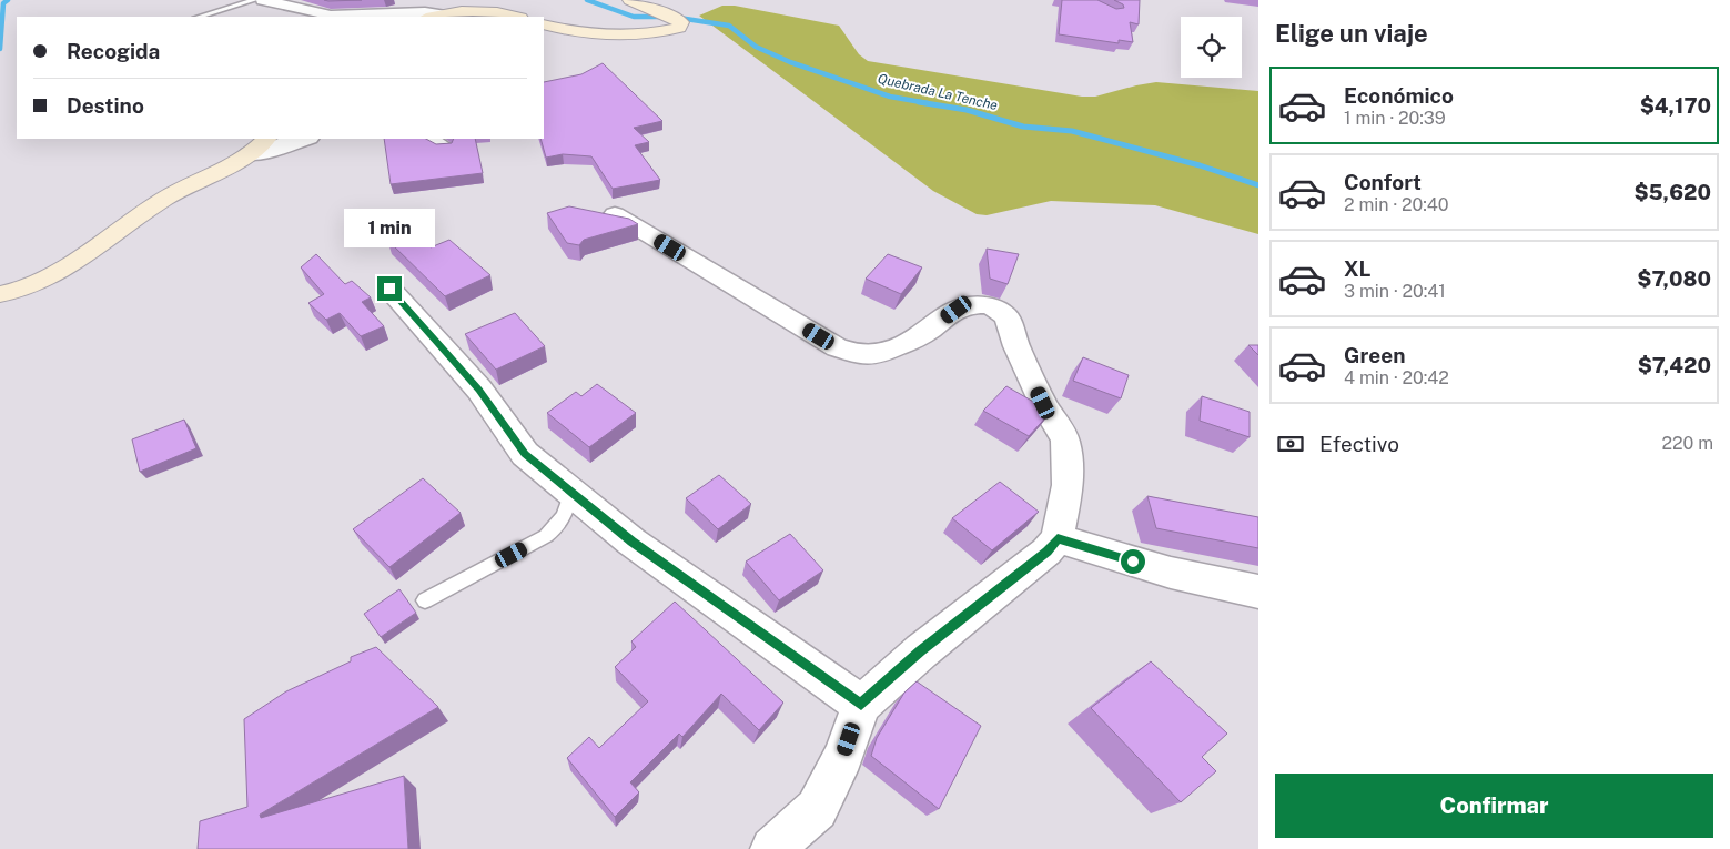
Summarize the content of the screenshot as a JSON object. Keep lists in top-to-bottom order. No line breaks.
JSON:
{"water":["Quebrada La Tenche"],"page":{"heading":"Elige un viaje","banner":["Recogida","Destino"],"list":[{"name":"Económico","note":"1 min · 20:39","value":"$4,170"},{"name":"Confort","note":"2 min · 20:40","value":"$5,620"},{"name":"XL","note":"3 min · 20:41","value":"$7,080"},{"name":"Green","note":"4 min · 20:42","value":"$7,420"}],"bubble":"1 min","pay":["Efectivo","220 m"],"buttons":"Confirmar"}}
